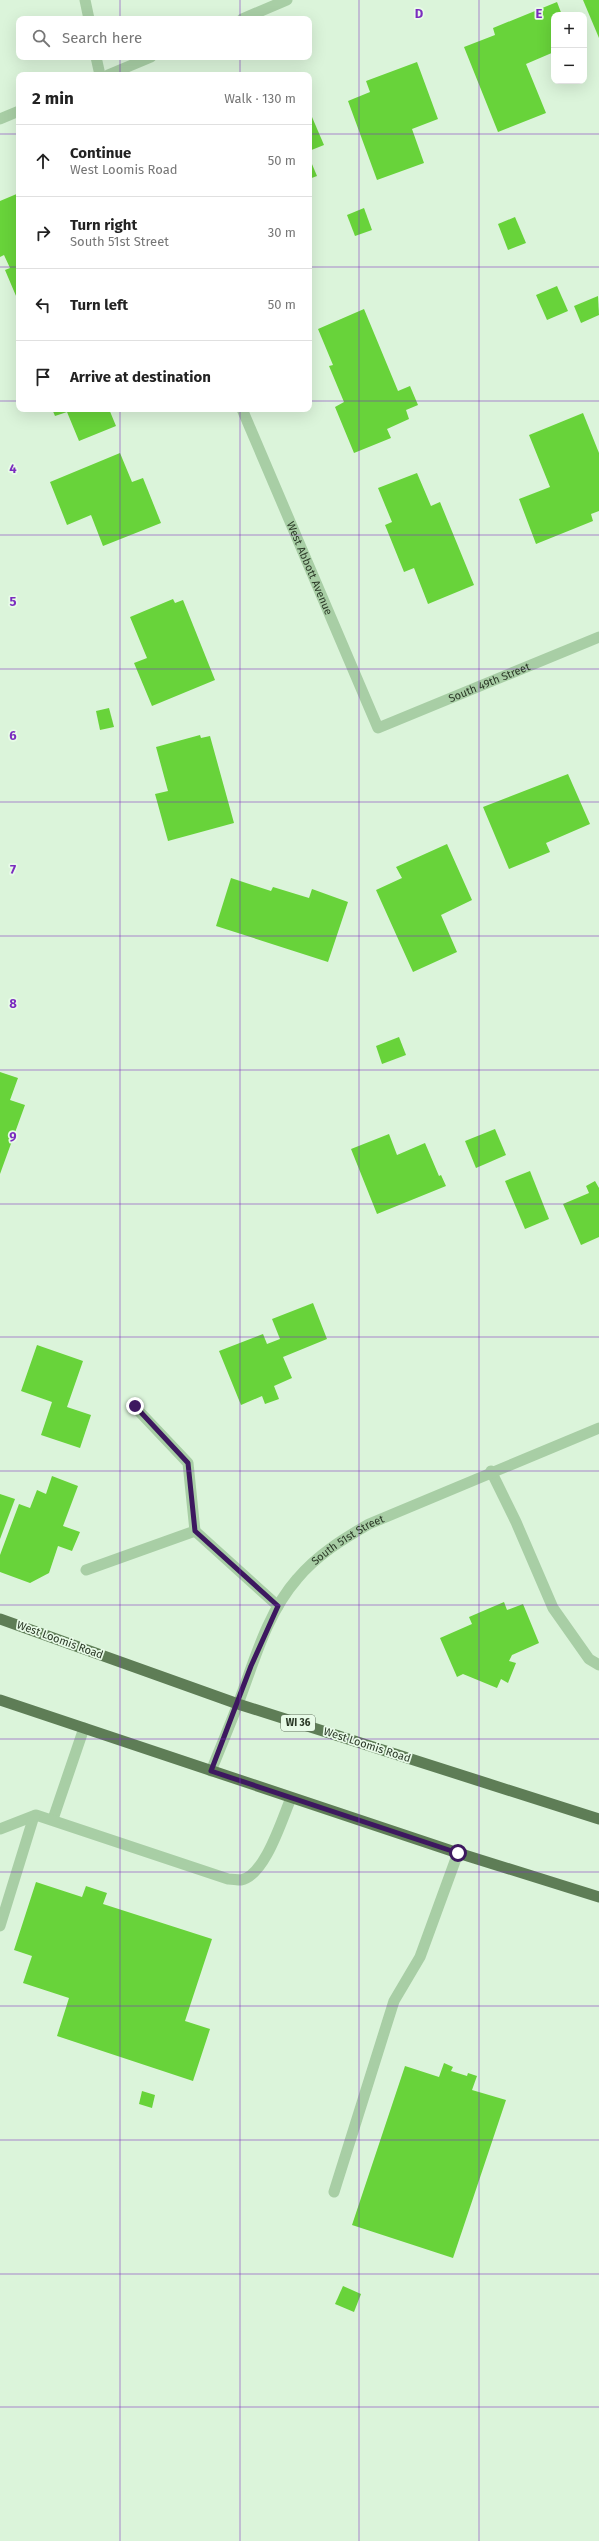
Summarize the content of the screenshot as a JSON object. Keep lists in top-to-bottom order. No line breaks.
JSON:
{"streets":{"main road":["West Loomis Road","WI 36"],"street":["West Abbott Avenue","South 49th Street","South 51st Street"]},"crossings":[["West Abbott Avenue","South 49th Street"],["South 51st Street","West Loomis Road"]],"page":{"map_buttons":["+","−"],"search":"Search here","heading":["2 min","Walk · 130 m"],"list":[["Continue","West Loomis Road","50 m"],["Turn right","South 51st Street","30 m"],["Turn left","50 m"],"Arrive at destination"]},"grid":{"columns":["D","E"],"rows":["4","5","6","7","8","9"]}}
